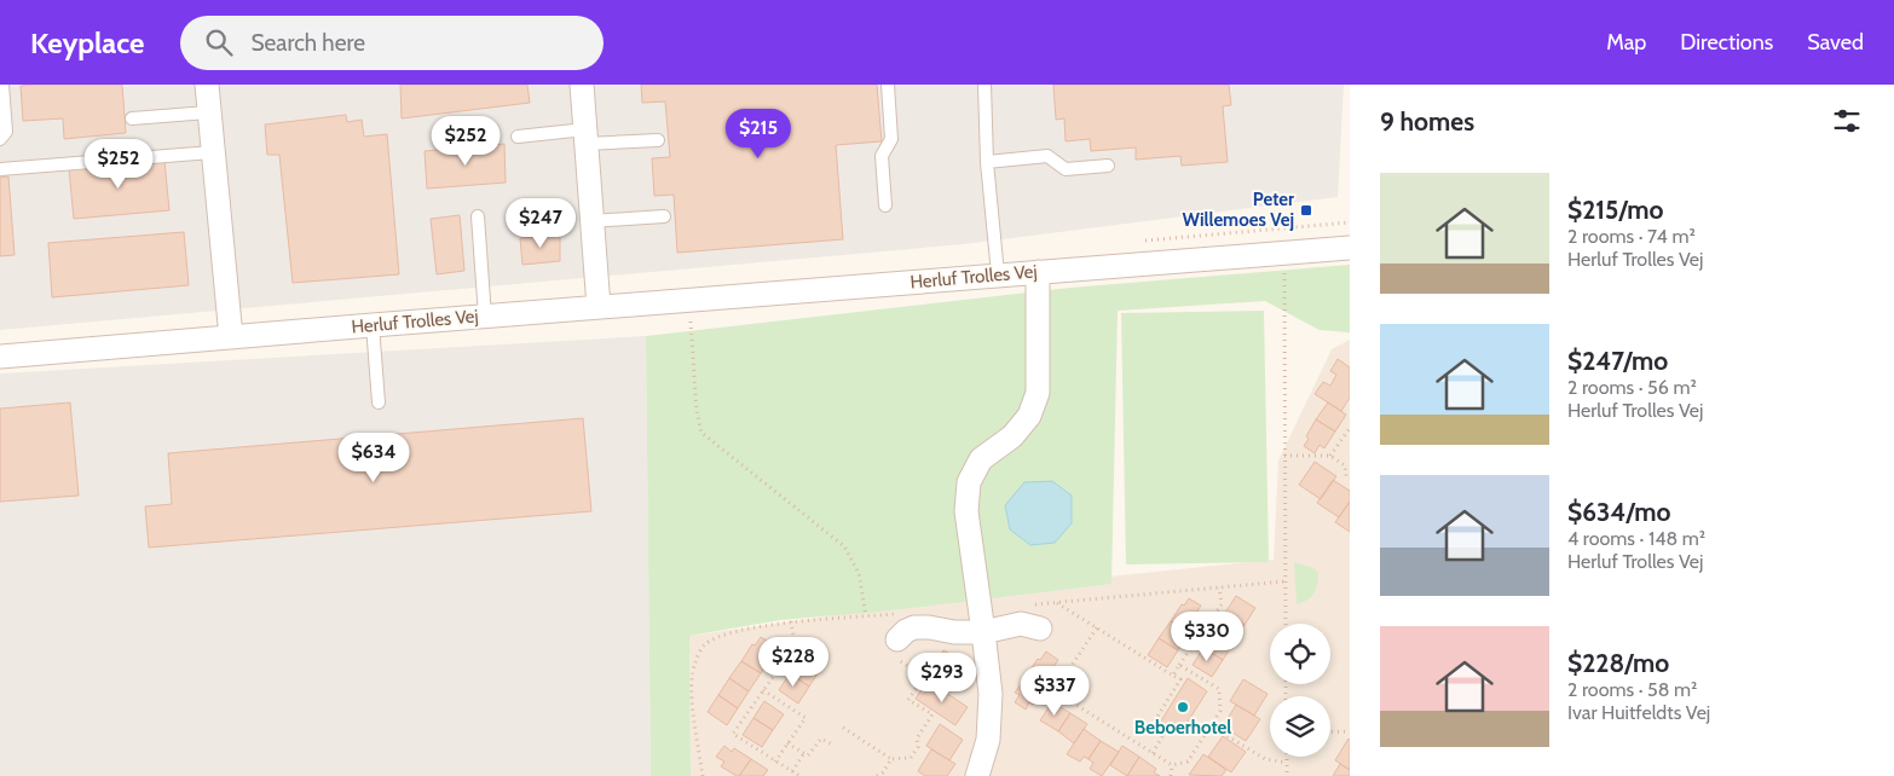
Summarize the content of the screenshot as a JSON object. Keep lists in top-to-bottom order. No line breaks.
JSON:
{"streets":{"street":["Herluf Trolles Vej"]},"places":{"transit":["Peter Willemoes Vej"],"other":["Beboerhotel"]},"page":{"header":"Keyplace","search":"Search here","nav":["Map","Directions","Saved"],"heading":"9 homes","price":["$215","$252","$252","$247","$634","$330","$228","$293","$337"],"list":[{"name":"$215/mo","note":"2 rooms · 74 m² · Herluf Trolles Vej"},{"name":"$247/mo","note":"2 rooms · 56 m² · Herluf Trolles Vej"},{"name":"$634/mo","note":"4 rooms · 148 m² · Herluf Trolles Vej"},{"name":"$228/mo","note":"2 rooms · 58 m² · Ivar Huitfeldts Vej"}]}}
